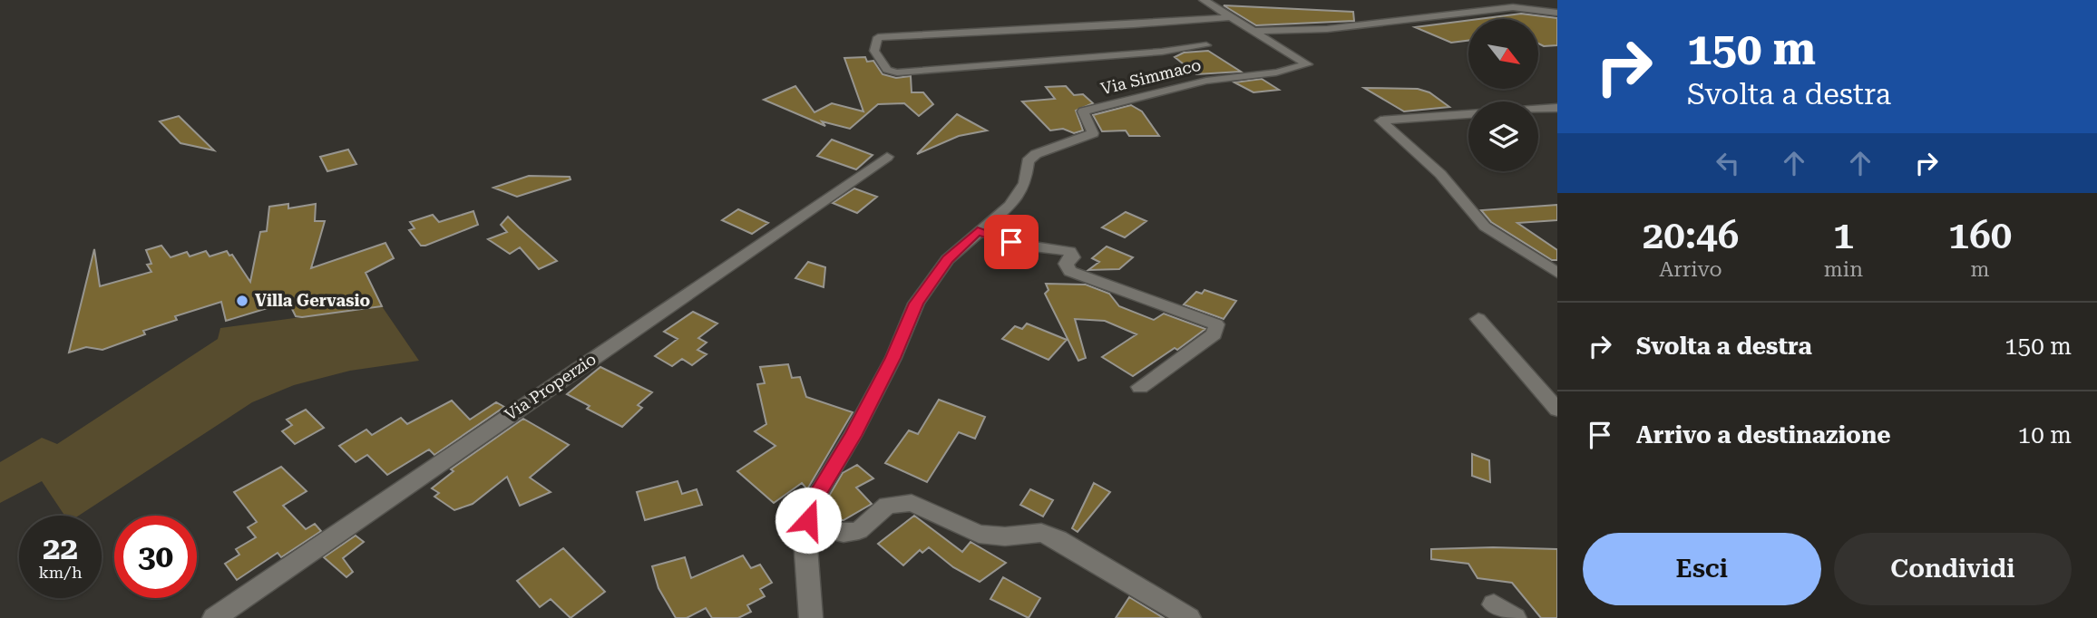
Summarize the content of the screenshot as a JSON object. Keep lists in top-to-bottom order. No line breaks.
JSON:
{"streets":{"street":["Via Simmaco","Via Properzio"]},"places":["Villa Gervasio"],"north":"bottom right","page":{"turn":["150 m","Svolta a destra"],"eta":["20:46","Arrivo","1","min","160","m"],"list":[{"name":"Svolta a destra","value":"150 m"},{"name":"Arrivo a destinazione","value":"10 m"}],"speed":"22 km/h","limit":"30","buttons":["Esci","Condividi"]}}
